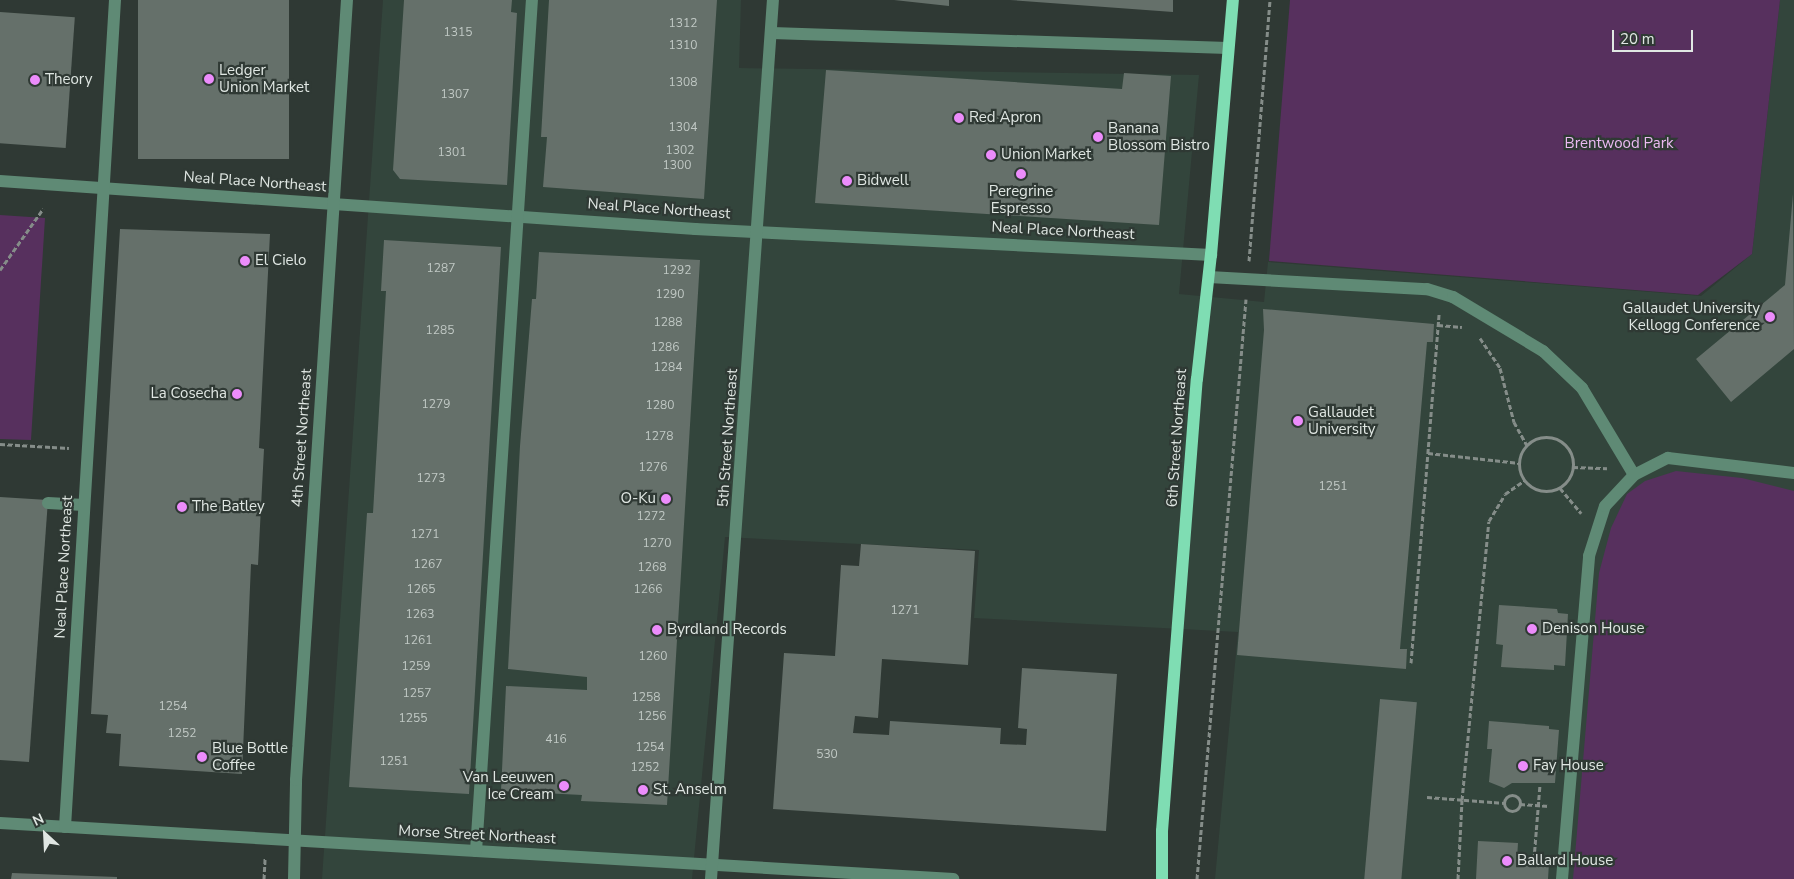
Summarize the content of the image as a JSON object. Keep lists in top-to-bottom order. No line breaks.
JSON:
{"streets":{"main road":["6th Street Northeast"],"street":["Neal Place Northeast","4th Street Northeast","5th Street Northeast","Morse Street Northeast"]},"crossings":[["Neal Place Northeast","4th Street Northeast"],["Neal Place Northeast","5th Street Northeast"],["Neal Place Northeast","6th Street Northeast"],["Neal Place Northeast","Morse Street Northeast"],["4th Street Northeast","Morse Street Northeast"],["5th Street Northeast","Morse Street Northeast"]],"parks":["Brentwood Park"],"places":["Ledger Union Market","Theory","Red Apron","Banana Blossom Bistro","Union Market","Peregrine Espresso","Bidwell","El Cielo","Gallaudet University Kellogg Conference","La Cosecha","Gallaudet University","O-Ku","The Batley","Denison House","Byrdland Records","Blue Bottle Coffee","Fay House","Van Leeuwen Ice Cream","St. Anselm","Ballard House"],"house_numbers":["1312","1315","1310","1308","1307","1304","1302","1301","1300","1287","1292","1290","1288","1285","1286","1284","1279","1280","1278","1276","1273","1251","1272","1271","1270","1267","1268","1265","1266","1271","1263","1261","1260","1259","1257","1258","1254","1256","1255","1252","416","1254","530","1251","1252"],"scale_bar":"20 m","north":"top left"}
